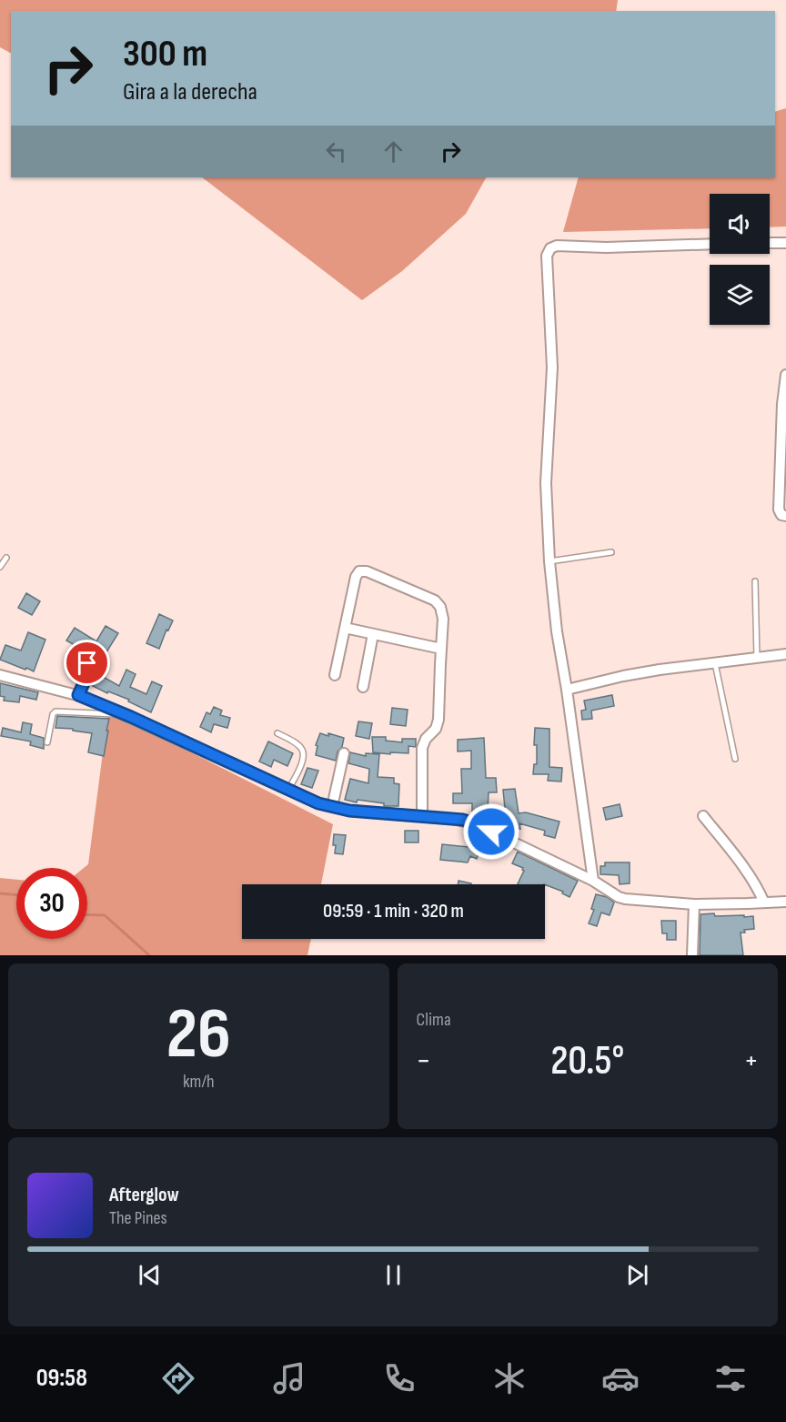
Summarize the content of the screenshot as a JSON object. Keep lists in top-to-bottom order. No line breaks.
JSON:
{"page":{"turn":["300 m","Gira a la derecha"],"limit":"30","trip":"09:59 · 1 min · 320 m","tile":[["26","km/h"],"Clima"],"heat":["−","20.5°","+"],"song":["Afterglow","The Pines"],"tabs":"09:58"}}
